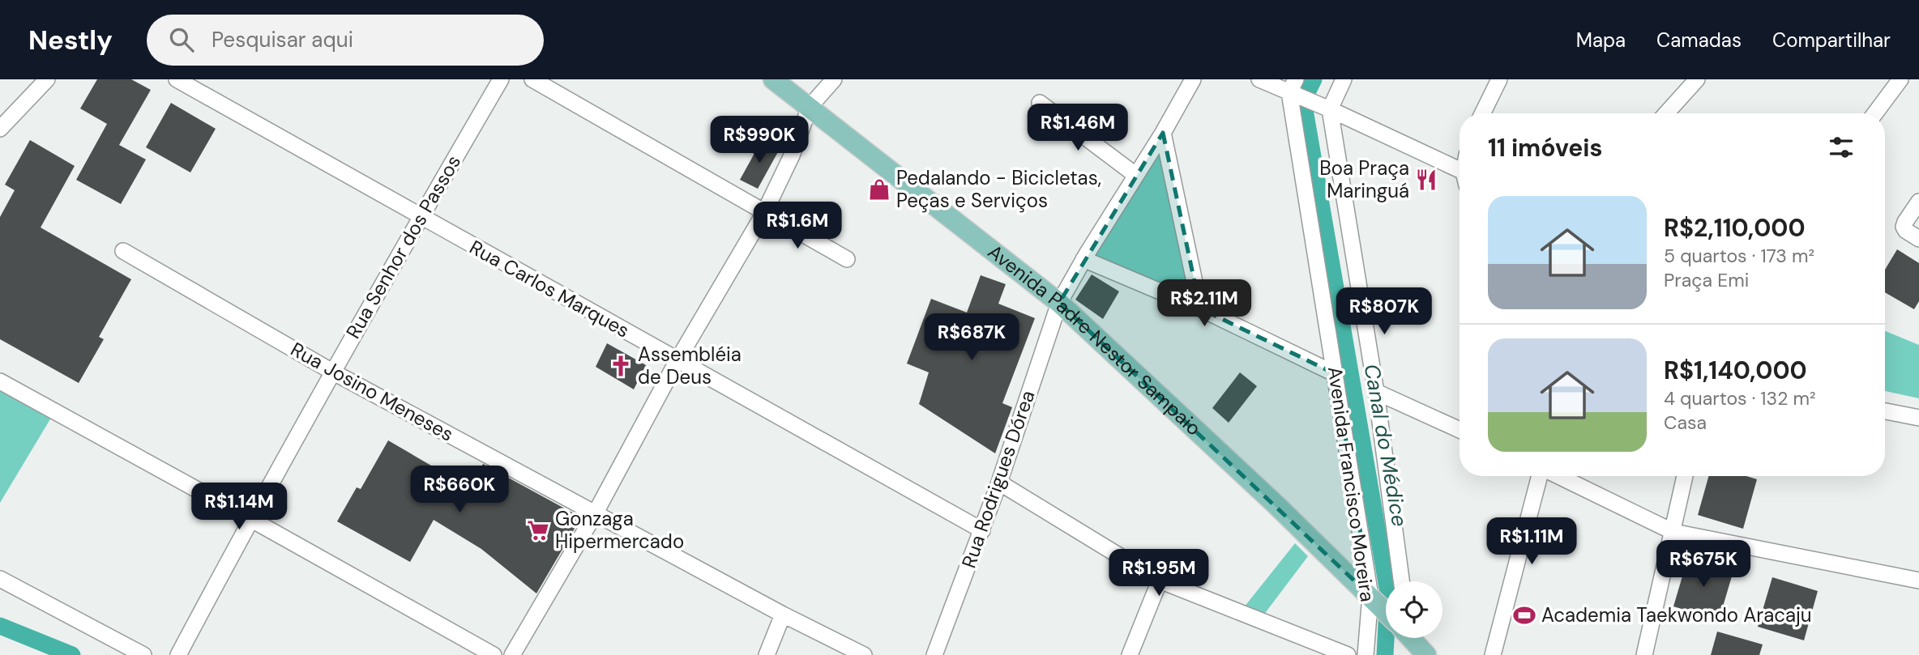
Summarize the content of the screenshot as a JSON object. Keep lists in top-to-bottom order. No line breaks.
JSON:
{"streets":{"main road":["Avenida Padre Nestor Sampaio"],"street":["Rua Senhor dos Passos","Rua Carlos Marques","Rua Josino Meneses","Rua Rodrigues Dórea","Avenida Francisco Moreira"]},"crossings":[["Rua Senhor dos Passos","Rua Carlos Marques"],["Rua Senhor dos Passos","Rua Josino Meneses"],["Rua Carlos Marques","Rua Rodrigues Dórea"],["Avenida Padre Nestor Sampaio","Rua Rodrigues Dórea"],["Avenida Padre Nestor Sampaio","Avenida Francisco Moreira"]],"water":["Canal do Médice"],"places":{"restaurant":["Boa Praça Maringuá"],"shop":["Pedalando - Bicicletas, Peças e Serviços"],"church":["Assembléia de Deus"],"supermarket":["Gonzaga Hipermercado"],"sports":["Academia Taekwondo Aracaju"]},"page":{"header":"Nestly","search":"Pesquisar aqui","nav":["Mapa","Camadas","Compartilhar"],"price":["R$1.46M","R$990K","R$1.6M","R$2.11M","R$807K","R$687K","R$660K","R$1.14M","R$1.11M","R$675K","R$1.95M"],"heading":"11 imóveis","list":[{"name":"R$2,110,000","note":"5 quartos · 173 m² · Praça Emi"},{"name":"R$1,140,000","note":"4 quartos · 132 m² · Casa"}]}}
